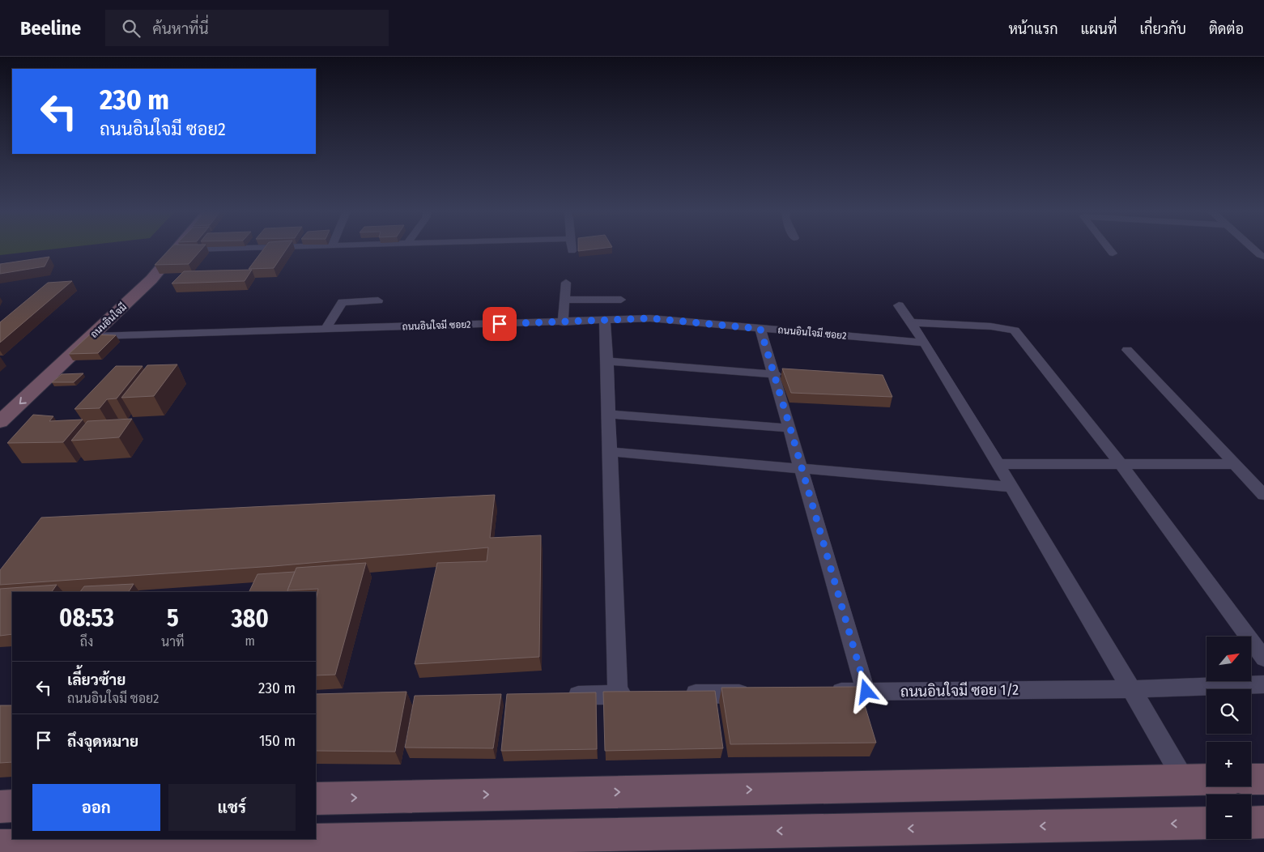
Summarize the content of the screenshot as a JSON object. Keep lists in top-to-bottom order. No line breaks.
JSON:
{"streets":{"main road":["ถนนอินใจมี"],"street":["ถนนอินใจมี ซอย2","ถนนอินใจมี ซอย 1/2"]},"crossings":[["ถนนอินใจมี","ถนนอินใจมี ซอย2"]],"north":"top right","page":{"header":"Beeline","search":"ค้นหาที่นี่","nav":["หน้าแรก","แผนที่","เกี่ยวกับ","ติดต่อ"],"turn":["230 m","ถนนอินใจมี ซอย2"],"eta":["08:53","ถึง","5","นาที","380","m"],"map_buttons":["+","−"],"list":[{"name":"เลี้ยวซ้าย","note":"ถนนอินใจมี ซอย2","value":"230 m"},{"name":"ถึงจุดหมาย","value":"150 m"}],"buttons":["ออก","แชร์"]}}
